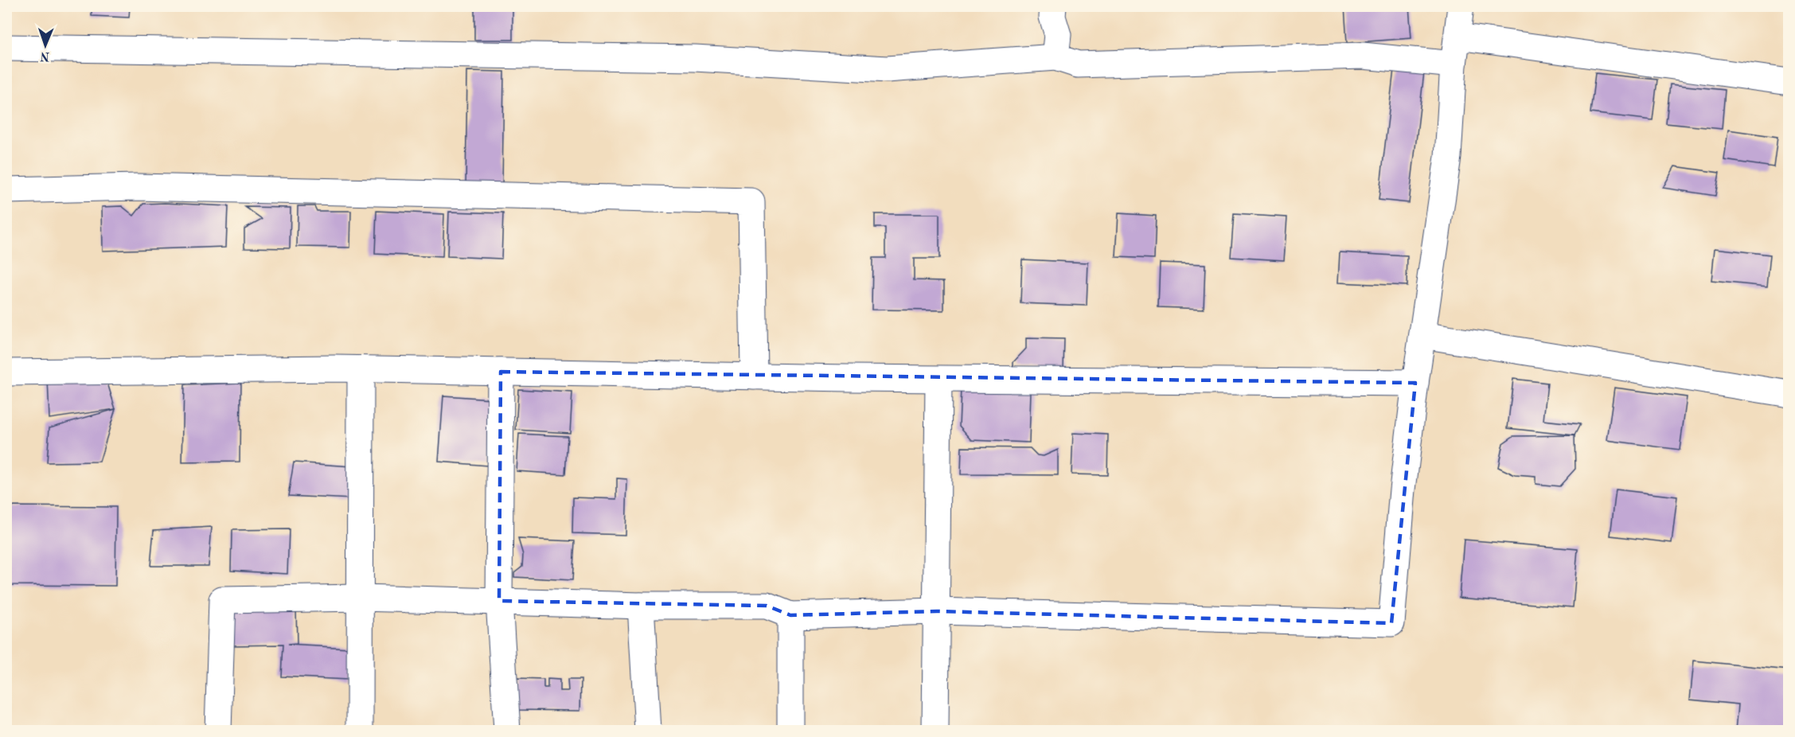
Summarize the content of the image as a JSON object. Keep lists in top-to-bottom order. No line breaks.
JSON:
{"north":"bottom"}
